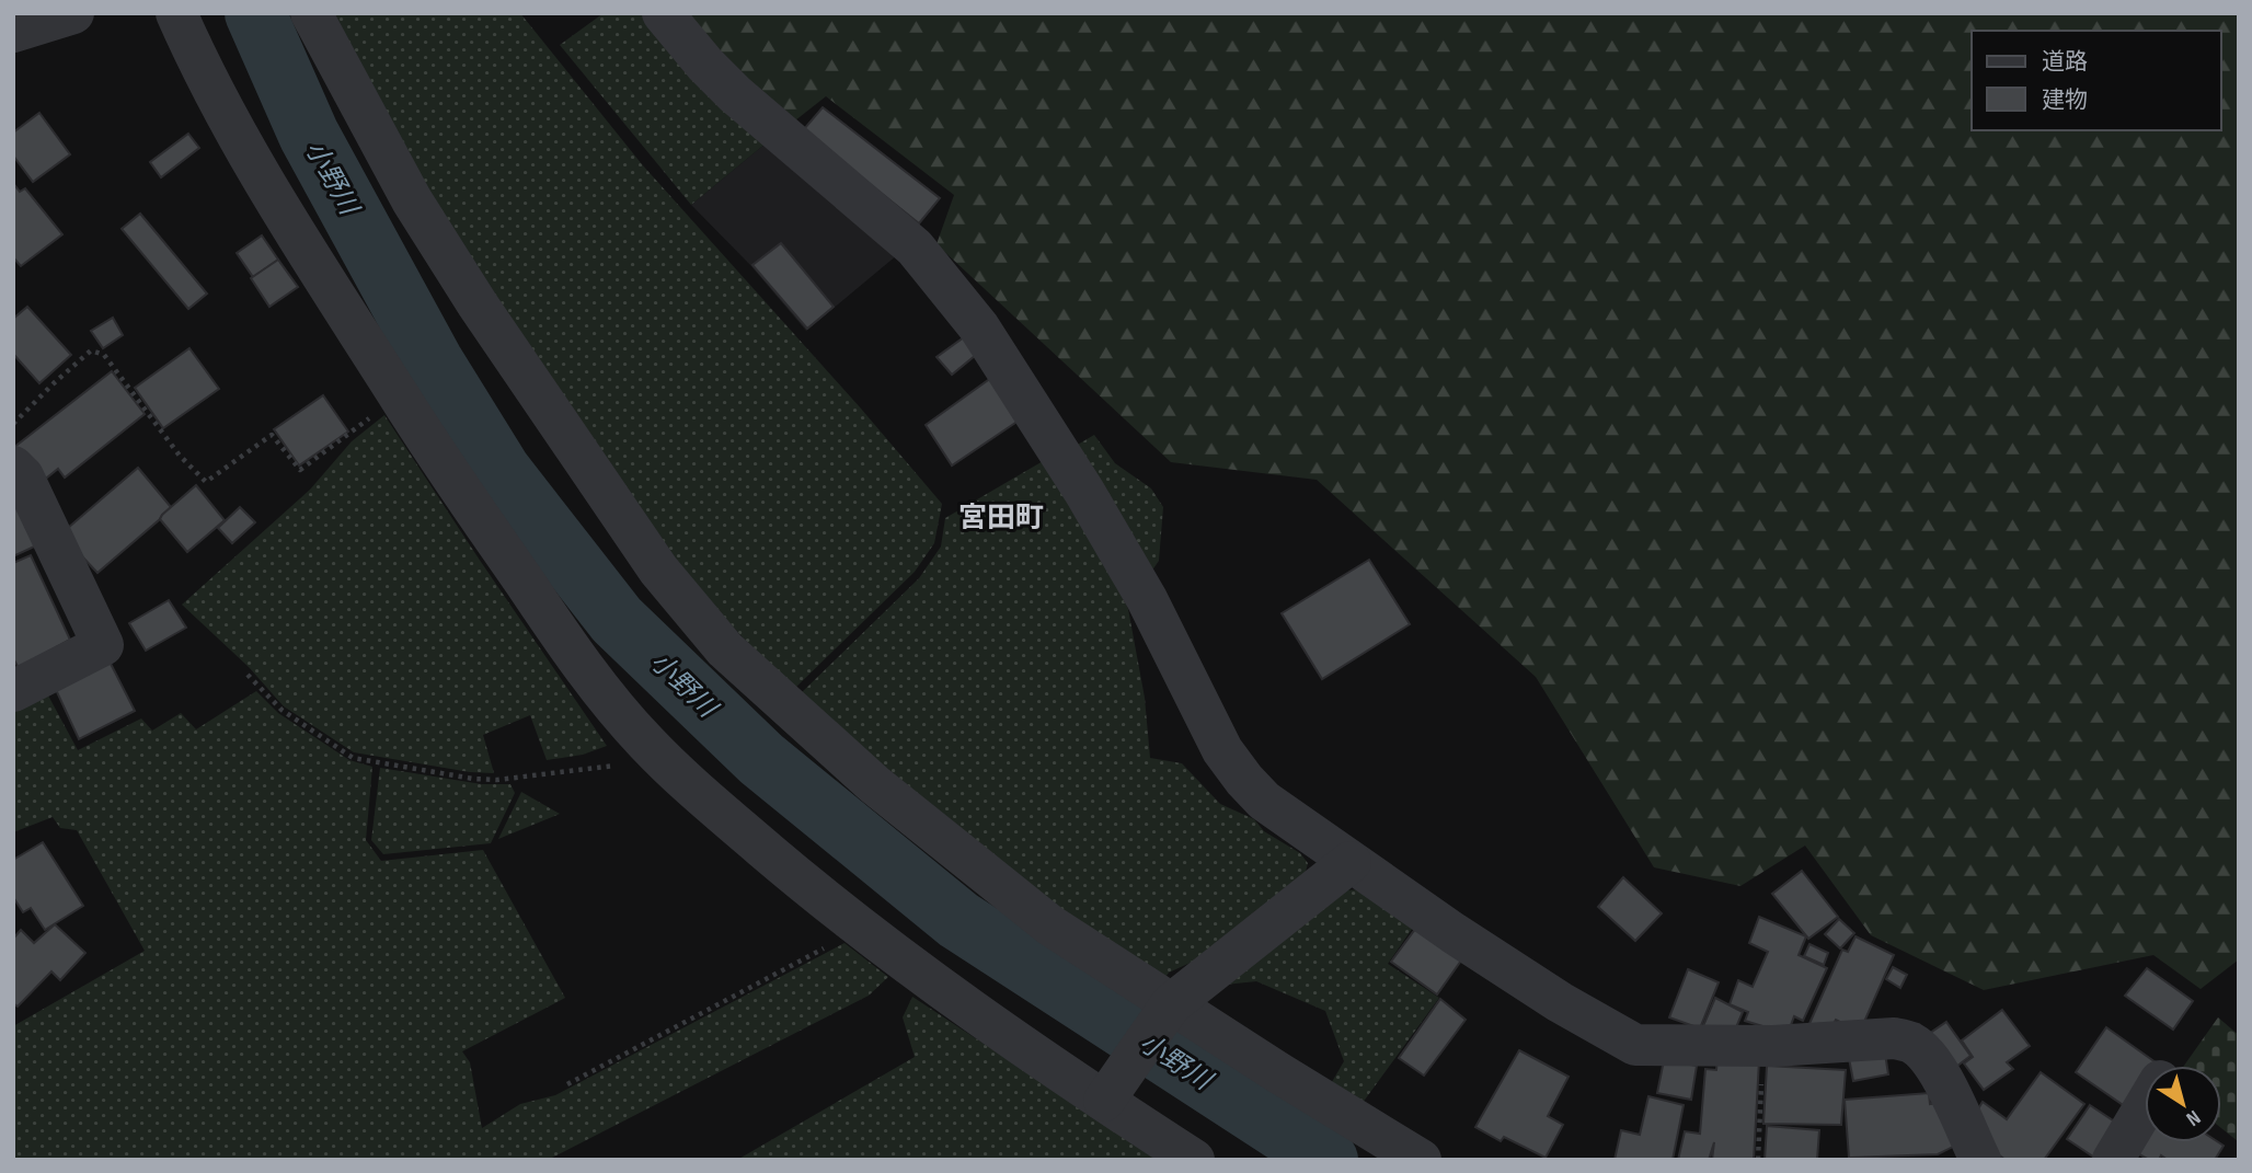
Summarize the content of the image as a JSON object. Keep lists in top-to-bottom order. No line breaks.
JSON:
{"districts":["宮田町"],"water":["小野川"],"legend":["道路","建物"],"north":"bottom right"}
